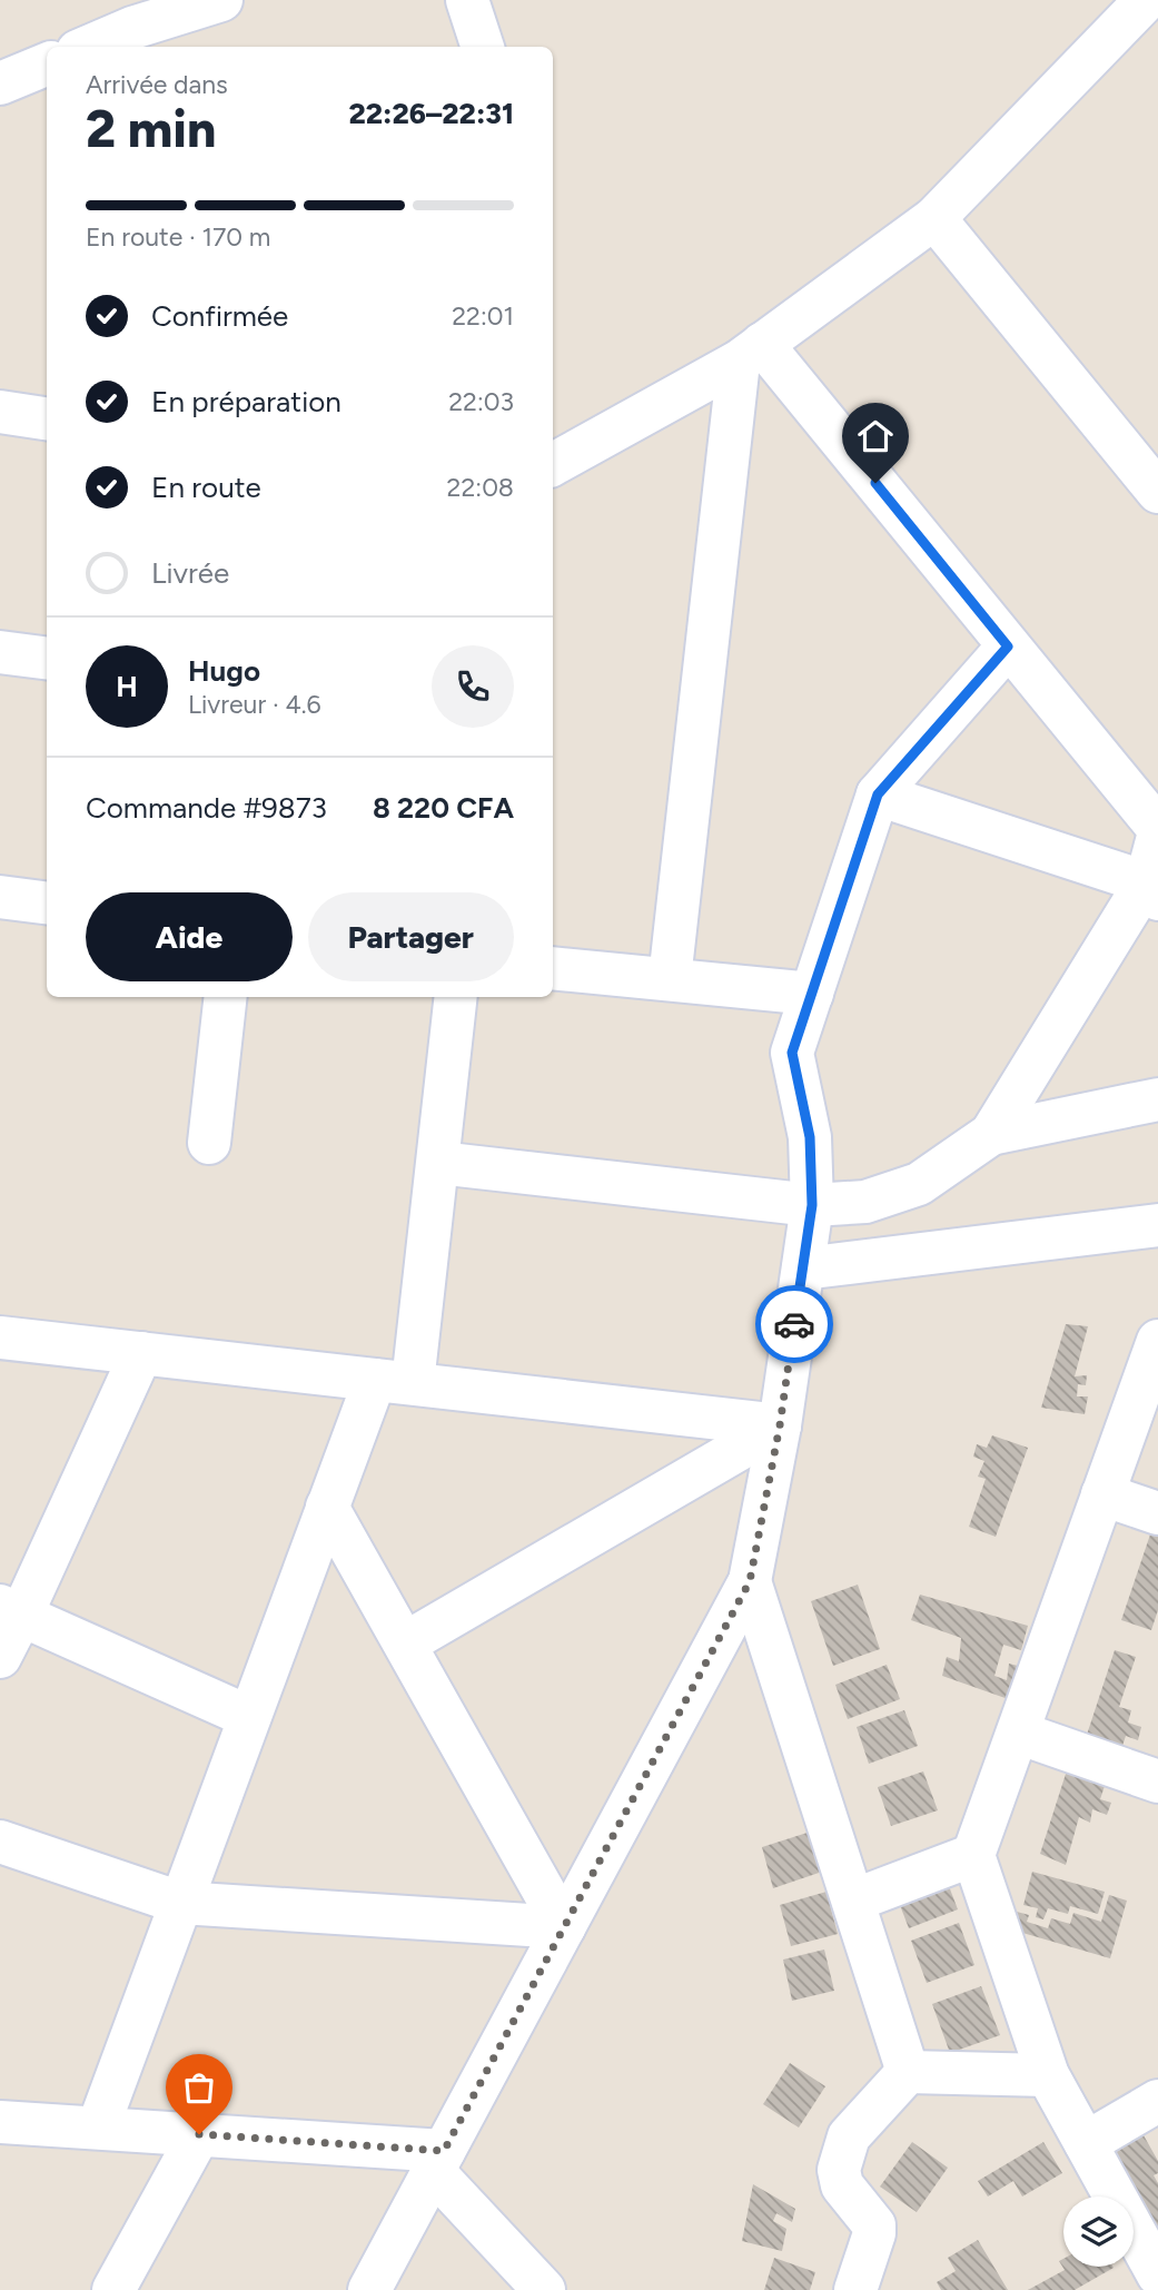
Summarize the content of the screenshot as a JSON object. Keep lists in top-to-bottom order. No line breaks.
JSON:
{"page":{"heading":["2 min","Arrivée dans","22:26–22:31"],"panel":["Hugo","Livreur · 4.6","Commande #9873","8 220 CFA"],"bar":"En route · 170 m","list":[["Confirmée","22:01"],["En préparation","22:03"],["En route","22:08"],"Livrée"],"round":"H","buttons":["Aide","Partager"]}}
